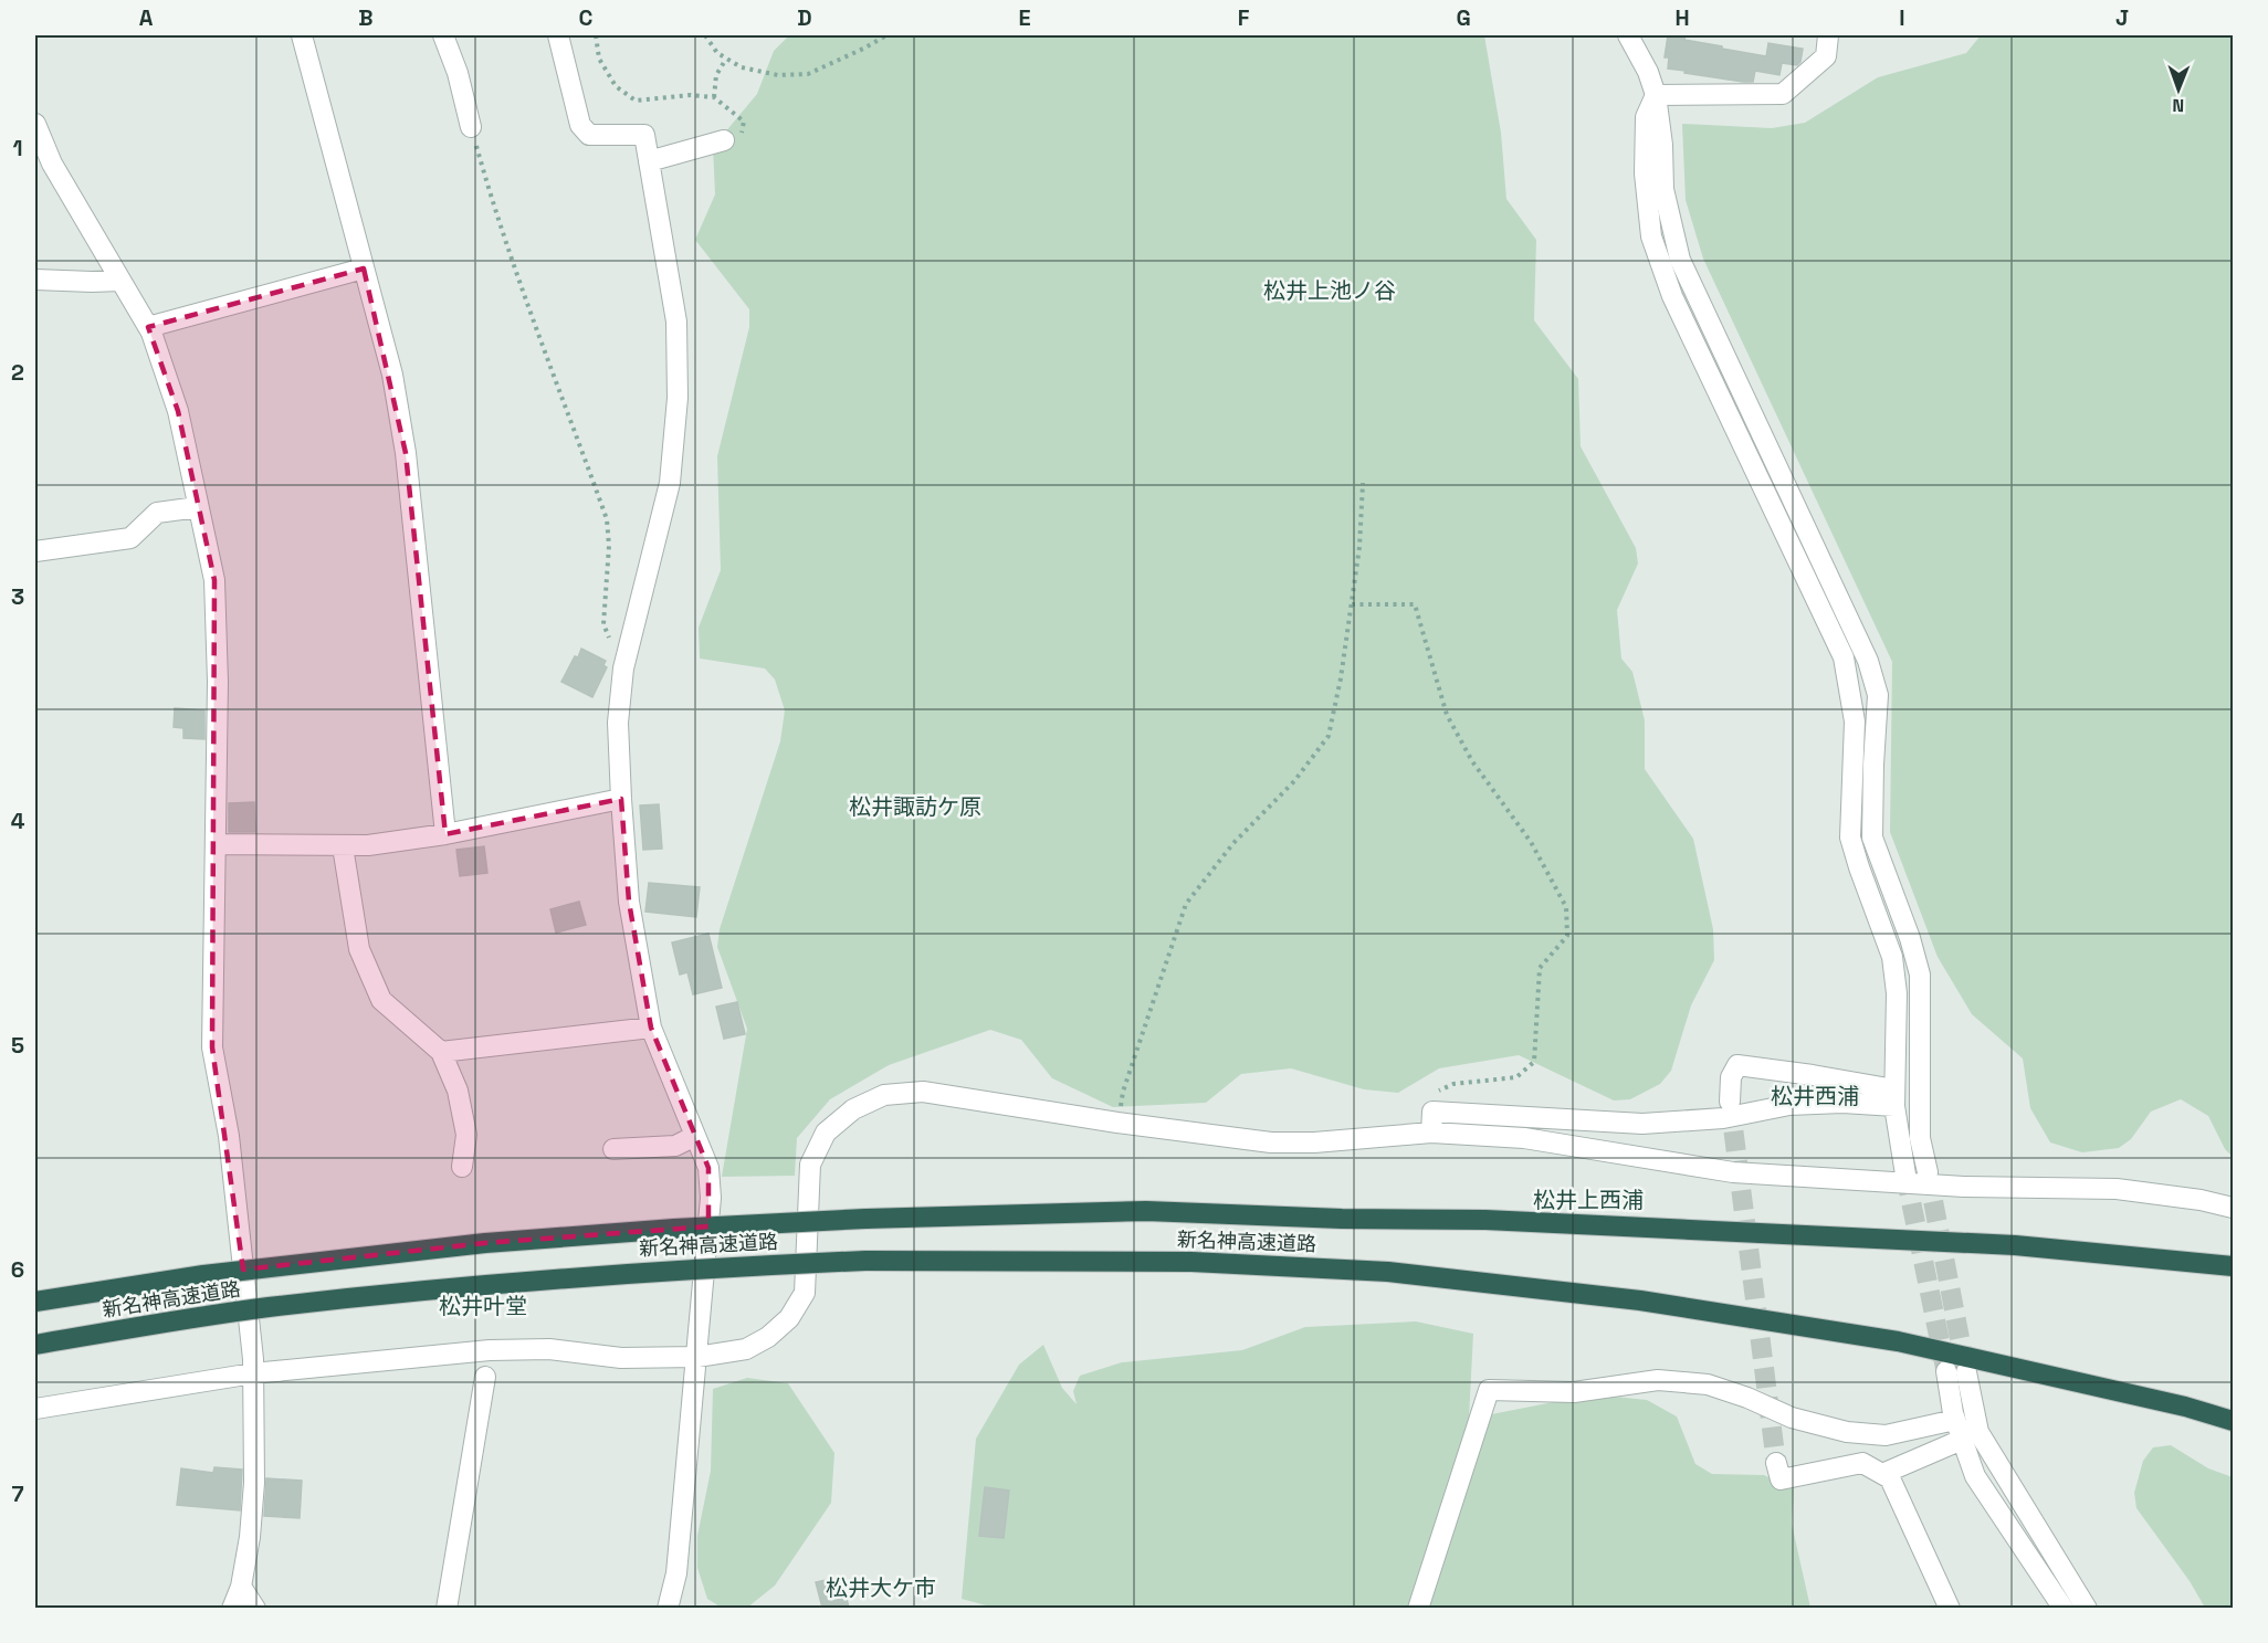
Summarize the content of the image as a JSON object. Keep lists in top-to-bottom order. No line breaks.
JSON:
{"streets":{"highway":["新名神高速道路"]},"districts":["松井上池ノ谷","松井諏訪ケ原","松井西浦","松井上西浦","松井叶堂","松井大ケ市"],"north":"bottom","grid":{"columns":["A","B","C","D","E","F","G","H","I","J"],"rows":["1","2","3","4","5","6","7"]}}
